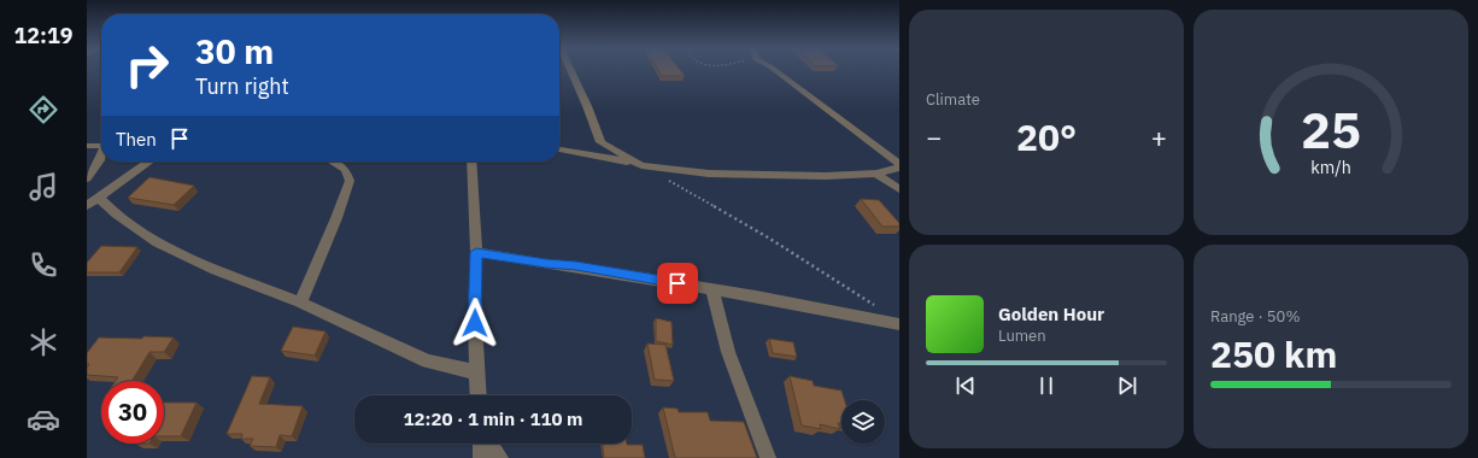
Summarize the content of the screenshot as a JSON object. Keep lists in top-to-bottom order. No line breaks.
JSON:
{"page":{"tabs":"12:19","tile":["Climate",["Range · 50%","250 km"]],"turn":["30 m","Turn right"],"then":"Then","heat":["−","20°","+"],"song":["Golden Hour","Lumen"],"limit":"30","trip":"12:20 · 1 min · 110 m","gauge":["25","km/h"]}}
